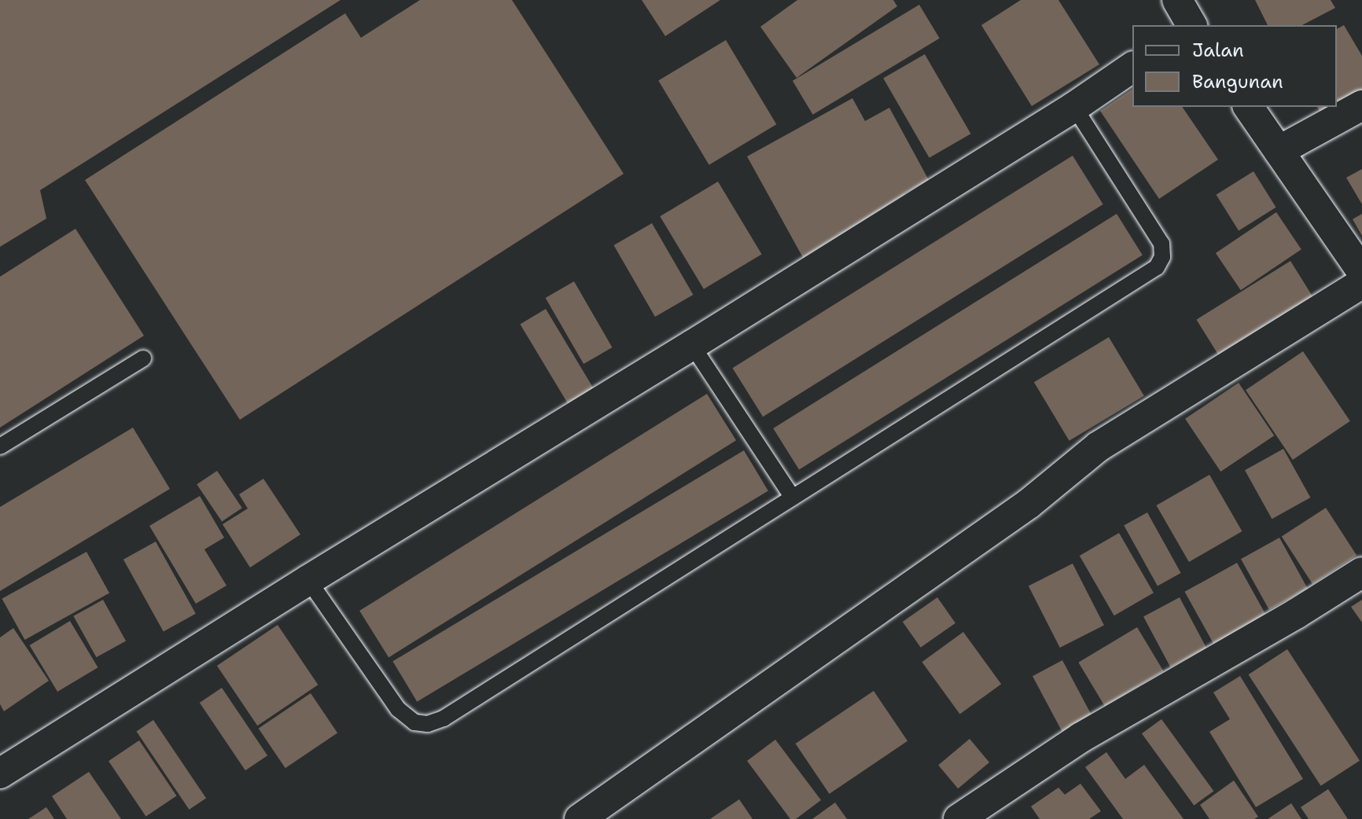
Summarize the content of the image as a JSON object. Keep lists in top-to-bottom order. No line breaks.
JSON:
{"legend":["Jalan","Bangunan"]}
